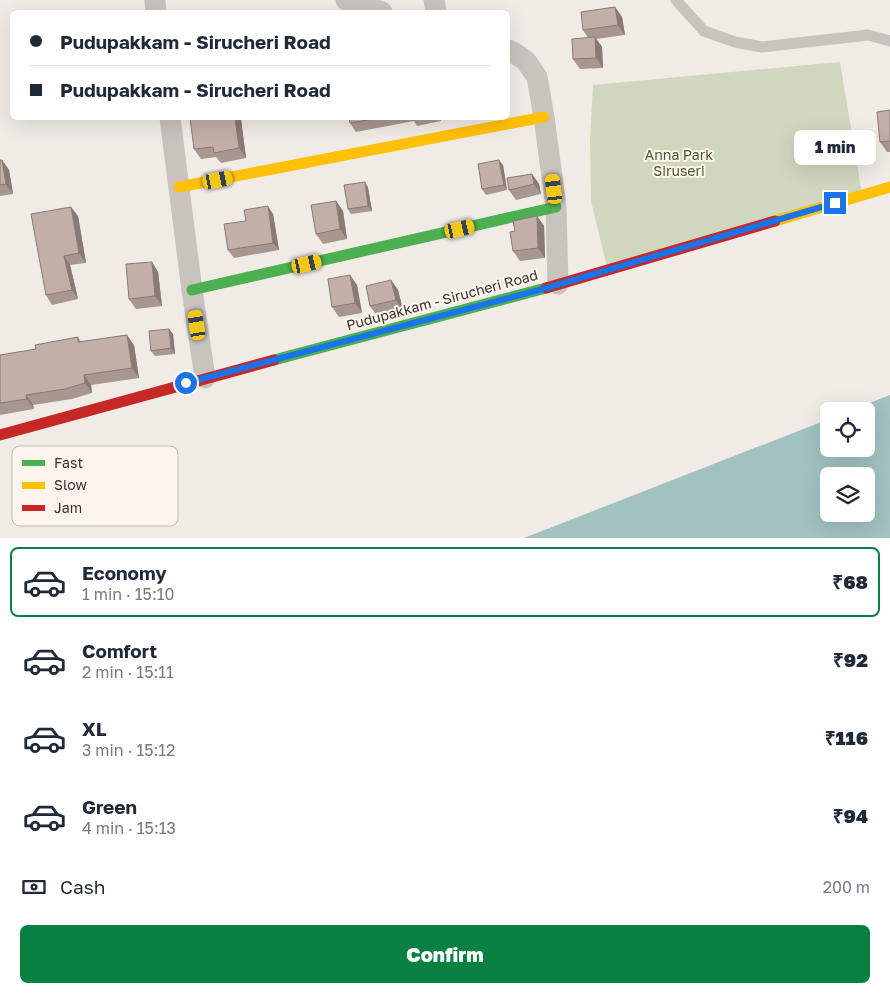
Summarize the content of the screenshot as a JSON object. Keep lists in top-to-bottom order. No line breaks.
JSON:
{"streets":{"street":["Pudupakkam - Sirucheri Road"]},"parks":["Anna Park Siruseri"],"legend":["Fast","Slow","Jam"],"page":{"banner":["Pudupakkam - Sirucheri Road","Pudupakkam - Sirucheri Road"],"bubble":"1 min","list":[{"name":"Economy","note":"1 min · 15:10","value":"₹68"},{"name":"Comfort","note":"2 min · 15:11","value":"₹92"},{"name":"XL","note":"3 min · 15:12","value":"₹116"},{"name":"Green","note":"4 min · 15:13","value":"₹94"}],"pay":["Cash","200 m"],"buttons":"Confirm"}}
